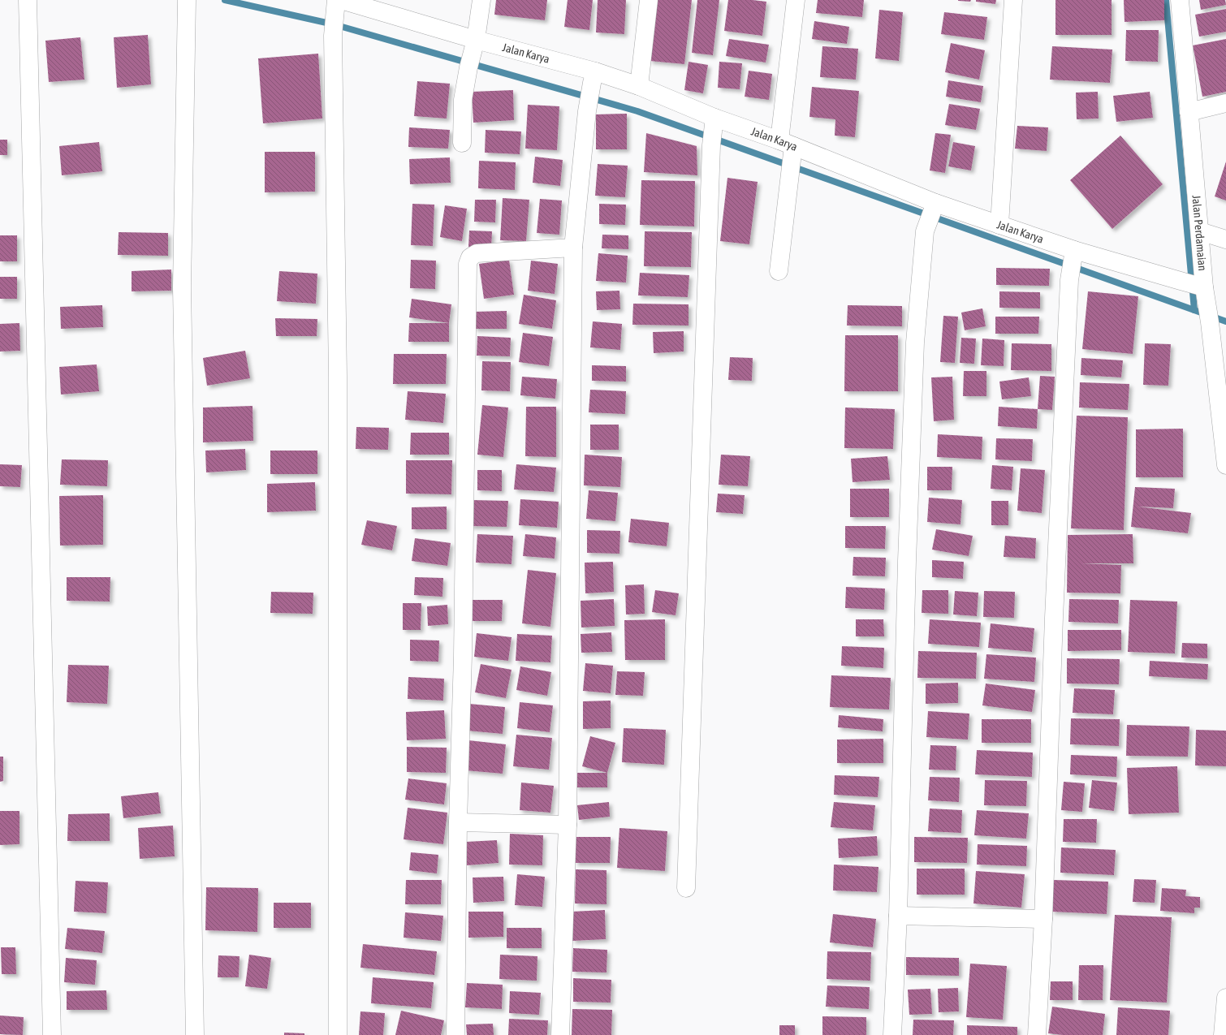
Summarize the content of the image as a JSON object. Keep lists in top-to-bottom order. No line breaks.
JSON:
{"streets":{"street":["Jalan Karya","Jalan Perdamaian"]},"crossings":[["Jalan Karya","Jalan Perdamaian"]]}
